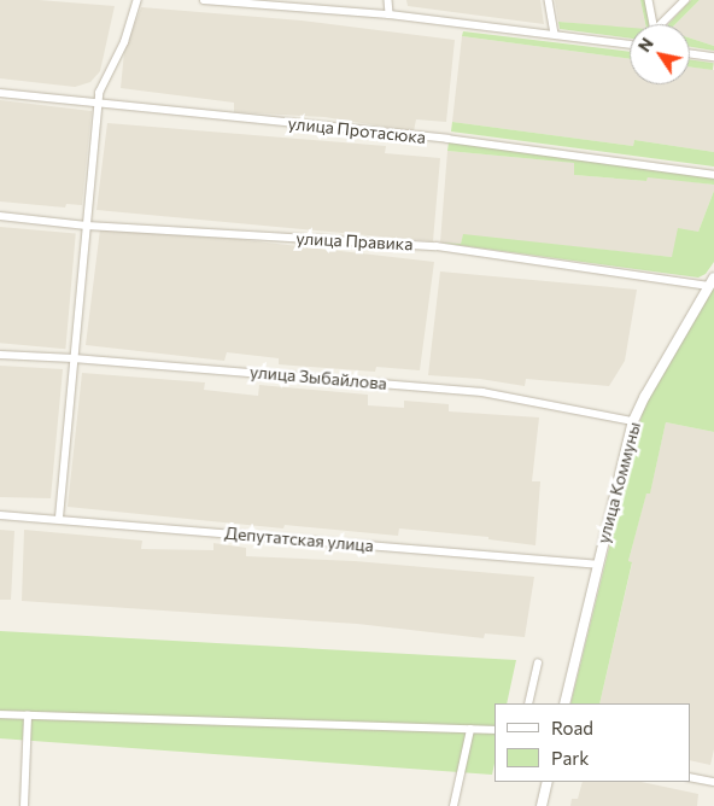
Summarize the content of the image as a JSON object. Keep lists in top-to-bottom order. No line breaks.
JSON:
{"streets":{"street":["улица Протасюка","улица Правика","улица Зыбайлова","улица Коммуны","Депутатская улица"]},"crossings":[["улица Правика","улица Коммуны"],["улица Зыбайлова","улица Коммуны"],["улица Коммуны","Депутатская улица"]],"legend":["Road","Park"],"north":"top left"}
